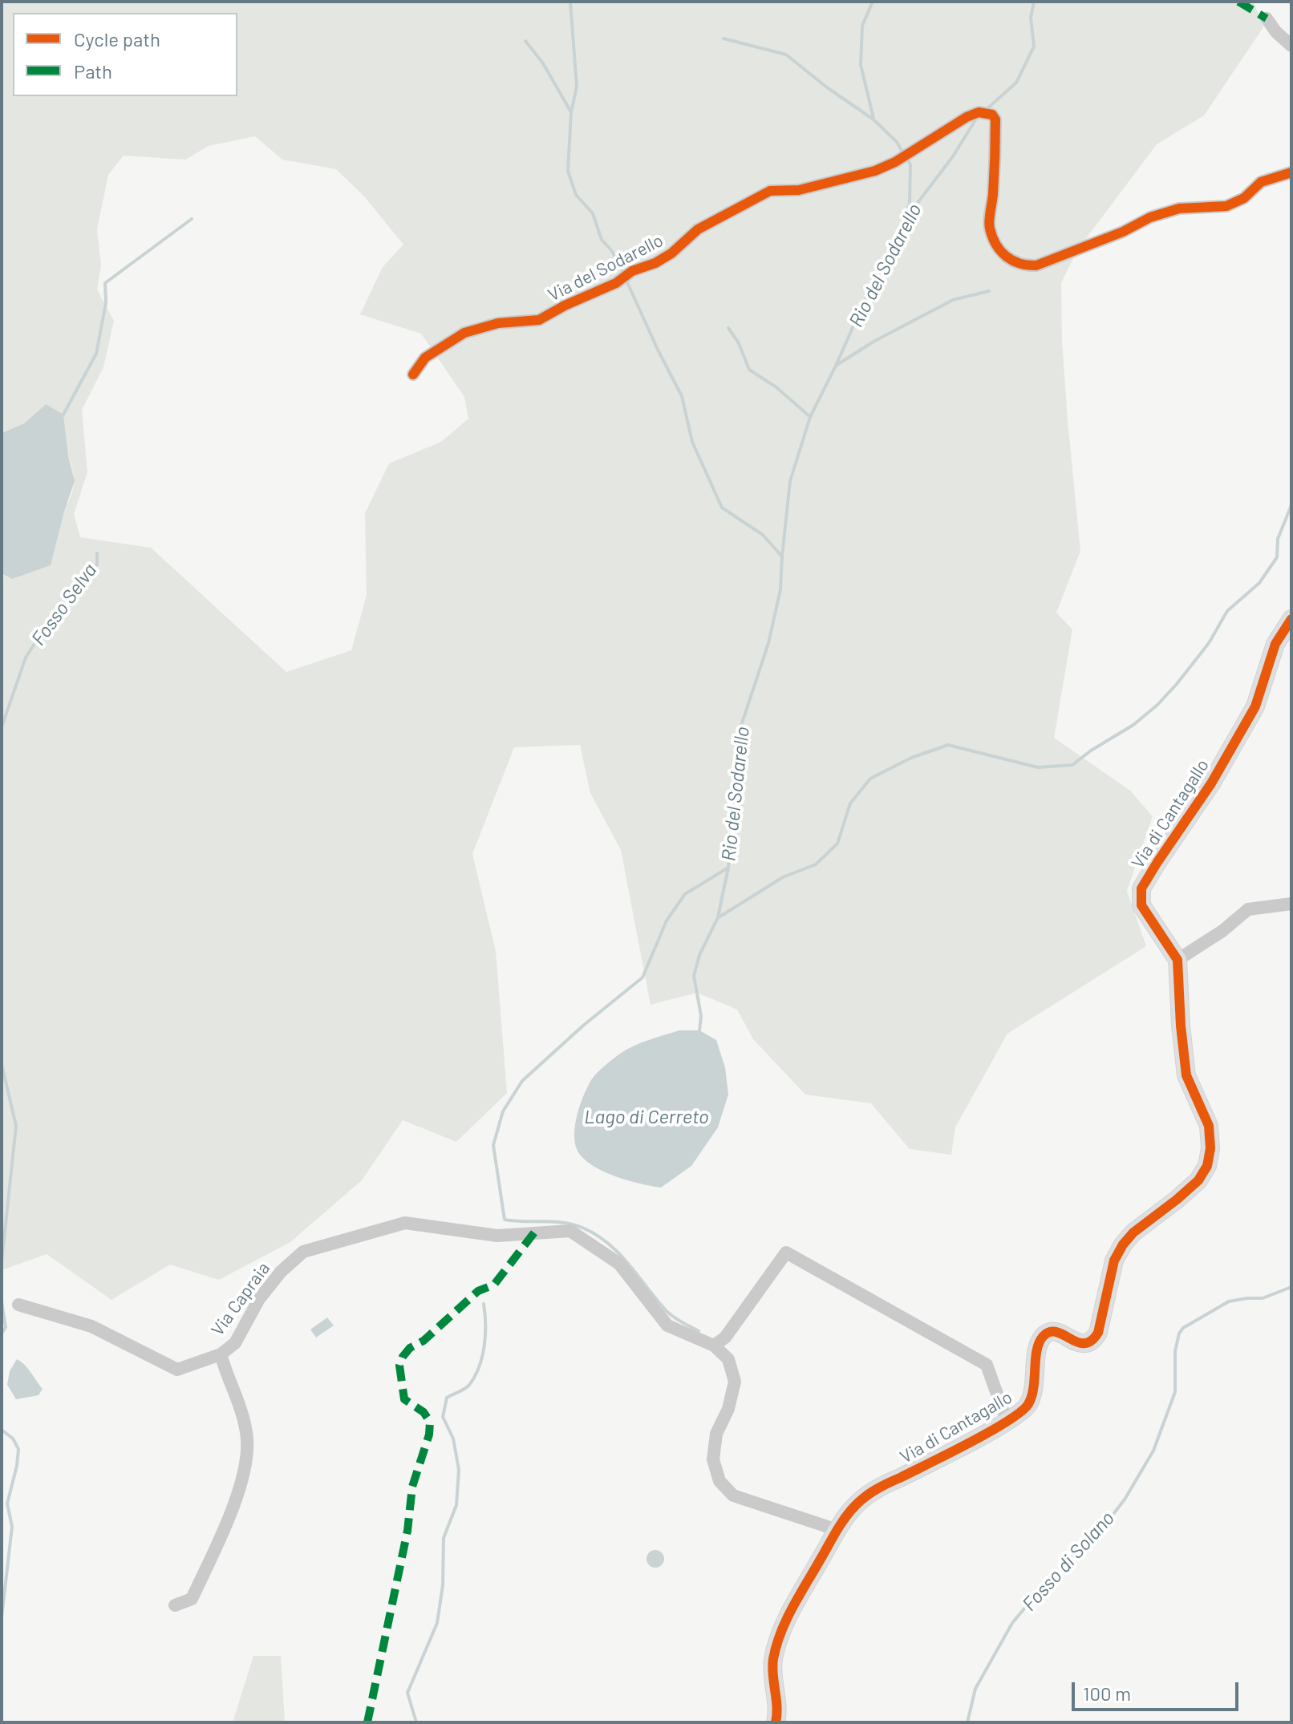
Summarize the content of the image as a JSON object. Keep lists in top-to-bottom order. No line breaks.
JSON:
{"streets":{"street":["Via del Sodarello","Via di Cantagallo","Via Capraia"]},"water":["Rio del Sodarello","Fosso Selva","Lago di Cerreto","Fosso di Solano"],"legend":["Cycle path","Path"],"scale_bar":"100 m"}
